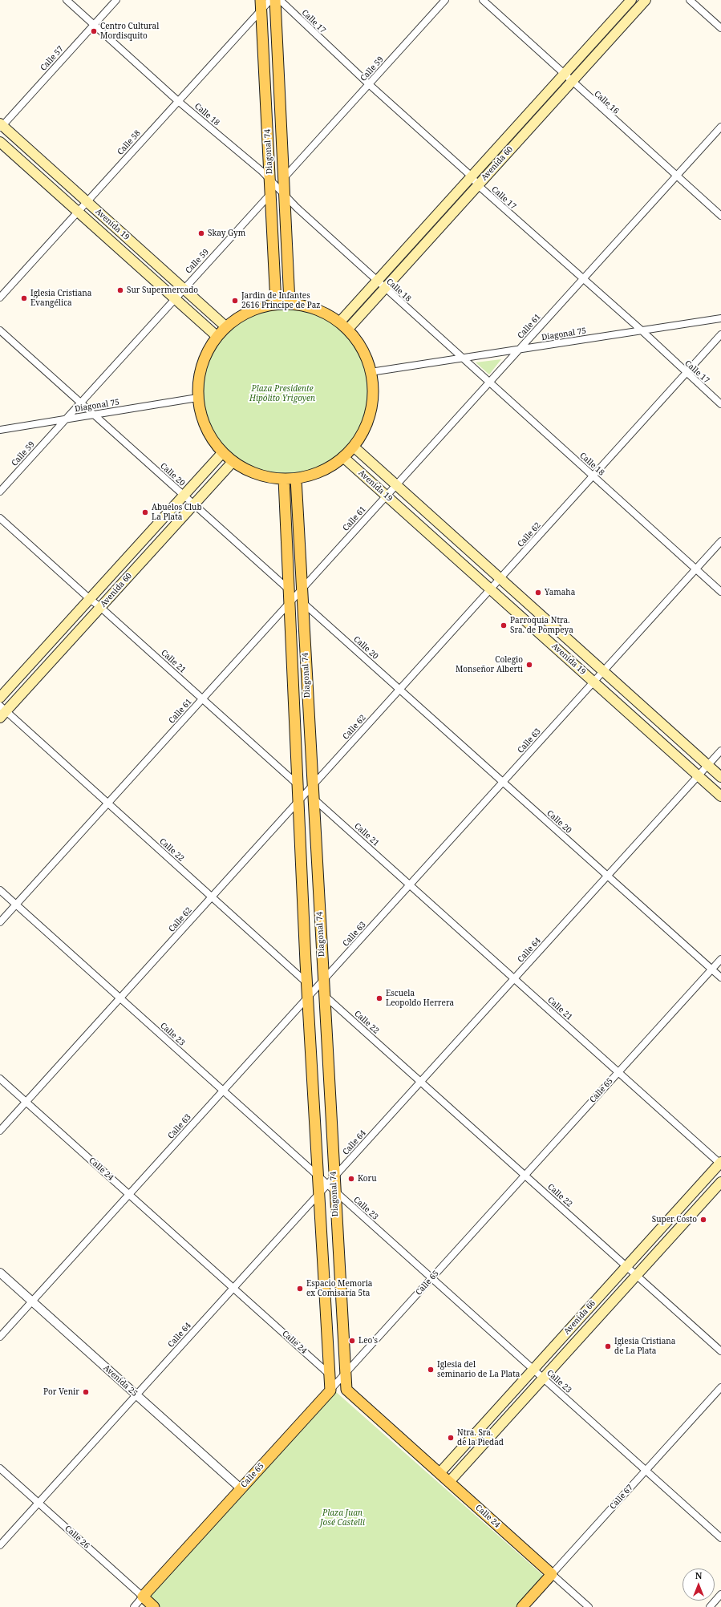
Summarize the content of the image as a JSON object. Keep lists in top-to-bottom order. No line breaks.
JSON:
{"streets":{"main road":["Diagonal 74","Avenida 60","Avenida 19","Calle 65","Calle 24","Avenida 66","Calle 67","Calle 26"],"street":["Calle 17","Calle 57","Calle 59","Calle 16","Calle 18","Calle 58","Calle 61","Diagonal 75","Calle 20","Calle 62","Calle 21","Calle 63","Calle 22","Calle 64","Calle 23","Avenida 25"]},"crossings":[["Calle 17","Calle 59"],["Calle 17","Avenida 60"],["Calle 17","Calle 61"],["Calle 17","Diagonal 75"],["Calle 17","Calle 62"],["Calle 57","Calle 18"],["Calle 57","Avenida 19"],["Calle 59","Calle 18"],["Calle 59","Diagonal 74"],["Calle 59","Avenida 19"],["Calle 59","Diagonal 75"],["Calle 59","Calle 20"],["Calle 16","Avenida 60"],["Calle 16","Calle 61"],["Calle 18","Calle 58"],["Calle 18","Diagonal 74"],["Calle 18","Avenida 60"],["Calle 18","Calle 61"],["Calle 18","Diagonal 75"],["Calle 18","Calle 62"],["Calle 18","Calle 63"],["Calle 58","Diagonal 74"],["Calle 58","Avenida 19"],["Diagonal 74","Calle 61"],["Diagonal 74","Calle 20"],["Diagonal 74","Calle 62"],["Diagonal 74","Calle 21"],["Diagonal 74","Calle 63"],["Diagonal 74","Calle 22"],["Diagonal 74","Calle 64"],["Diagonal 74","Calle 23"],["Diagonal 74","Calle 65"],["Diagonal 74","Calle 24"],["Avenida 60","Calle 20"],["Avenida 60","Calle 21"],["Avenida 60","Calle 22"],["Avenida 19","Calle 61"],["Avenida 19","Calle 62"],["Avenida 19","Calle 63"],["Avenida 19","Calle 64"],["Calle 61","Diagonal 75"],["Calle 61","Calle 20"],["Calle 61","Calle 21"],["Calle 61","Calle 22"],["Calle 61","Calle 23"],["Diagonal 75","Calle 20"],["Calle 20","Calle 62"],["Calle 20","Calle 63"],["Calle 20","Calle 64"],["Calle 20","Calle 65"],["Calle 62","Calle 21"],["Calle 62","Calle 22"],["Calle 62","Calle 23"],["Calle 62","Calle 24"],["Calle 21","Calle 63"],["Calle 21","Calle 64"],["Calle 21","Calle 65"],["Calle 21","Avenida 66"],["Calle 63","Calle 22"],["Calle 63","Calle 23"],["Calle 63","Calle 24"],["Calle 63","Avenida 25"],["Calle 22","Calle 64"],["Calle 22","Calle 65"],["Calle 22","Avenida 66"],["Calle 64","Calle 23"],["Calle 64","Calle 24"],["Calle 64","Avenida 25"],["Calle 64","Calle 26"],["Calle 23","Calle 65"],["Calle 23","Avenida 66"],["Calle 23","Calle 67"],["Calle 65","Calle 24"],["Calle 65","Avenida 25"],["Calle 65","Calle 26"],["Calle 24","Avenida 66"],["Calle 24","Calle 67"]],"parks":["Plaza Presidente Hipólito Yrigoyen","Plaza Juan José Castelli"],"places":["Centro Cultural Mordisquito","Skay Gym","Sur Supermercado","Iglesia Cristiana Evangélica","Jardin de Infantes 2616 Principe de Paz","Abuelos Club La Plata","Yamaha","Parroquia Ntra. Sra. de Pompeya","Colegio Monseñor Alberti","Escuela Leopoldo Herrera","Koru","Super Costo","Espacio Memoria ex Comisaría 5ta","Leo's","Iglesia Cristiana de La Plata","Iglesia del seminario de La Plata","Por Venir","Ntra. Sra. de la Piedad"],"north":"top"}
